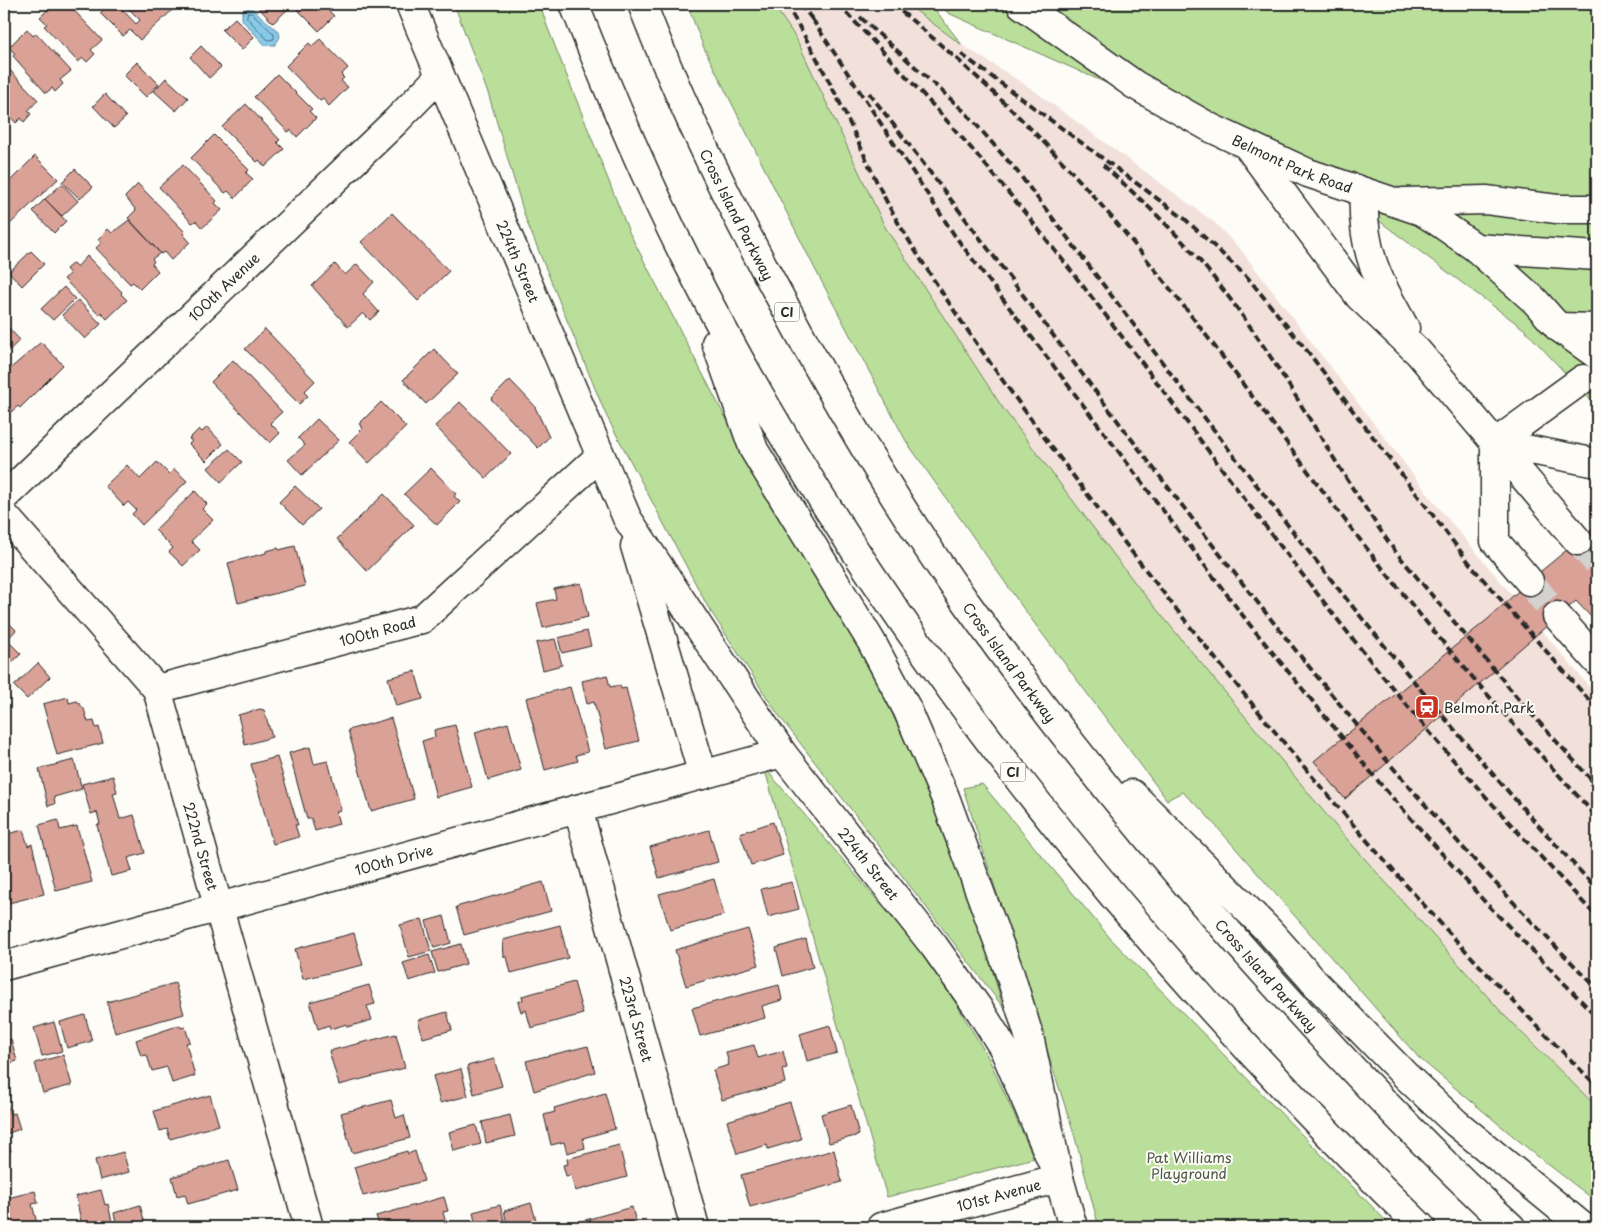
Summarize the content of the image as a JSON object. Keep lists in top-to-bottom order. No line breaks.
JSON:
{"streets":{"main road":["Belmont Park Road","Cross Island Parkway","224th Street","100th Avenue","CI","100th Road","222nd Street","100th Drive","223rd Street","101st Avenue"]},"crossings":[["224th Street","100th Avenue"],["224th Street","100th Road"],["224th Street","100th Drive"],["224th Street","101st Avenue"],["100th Road","222nd Street"],["222nd Street","100th Drive"],["100th Drive","223rd Street"]],"parks":["Pat Williams Playground"],"places":{"station":["Belmont Park"]}}
